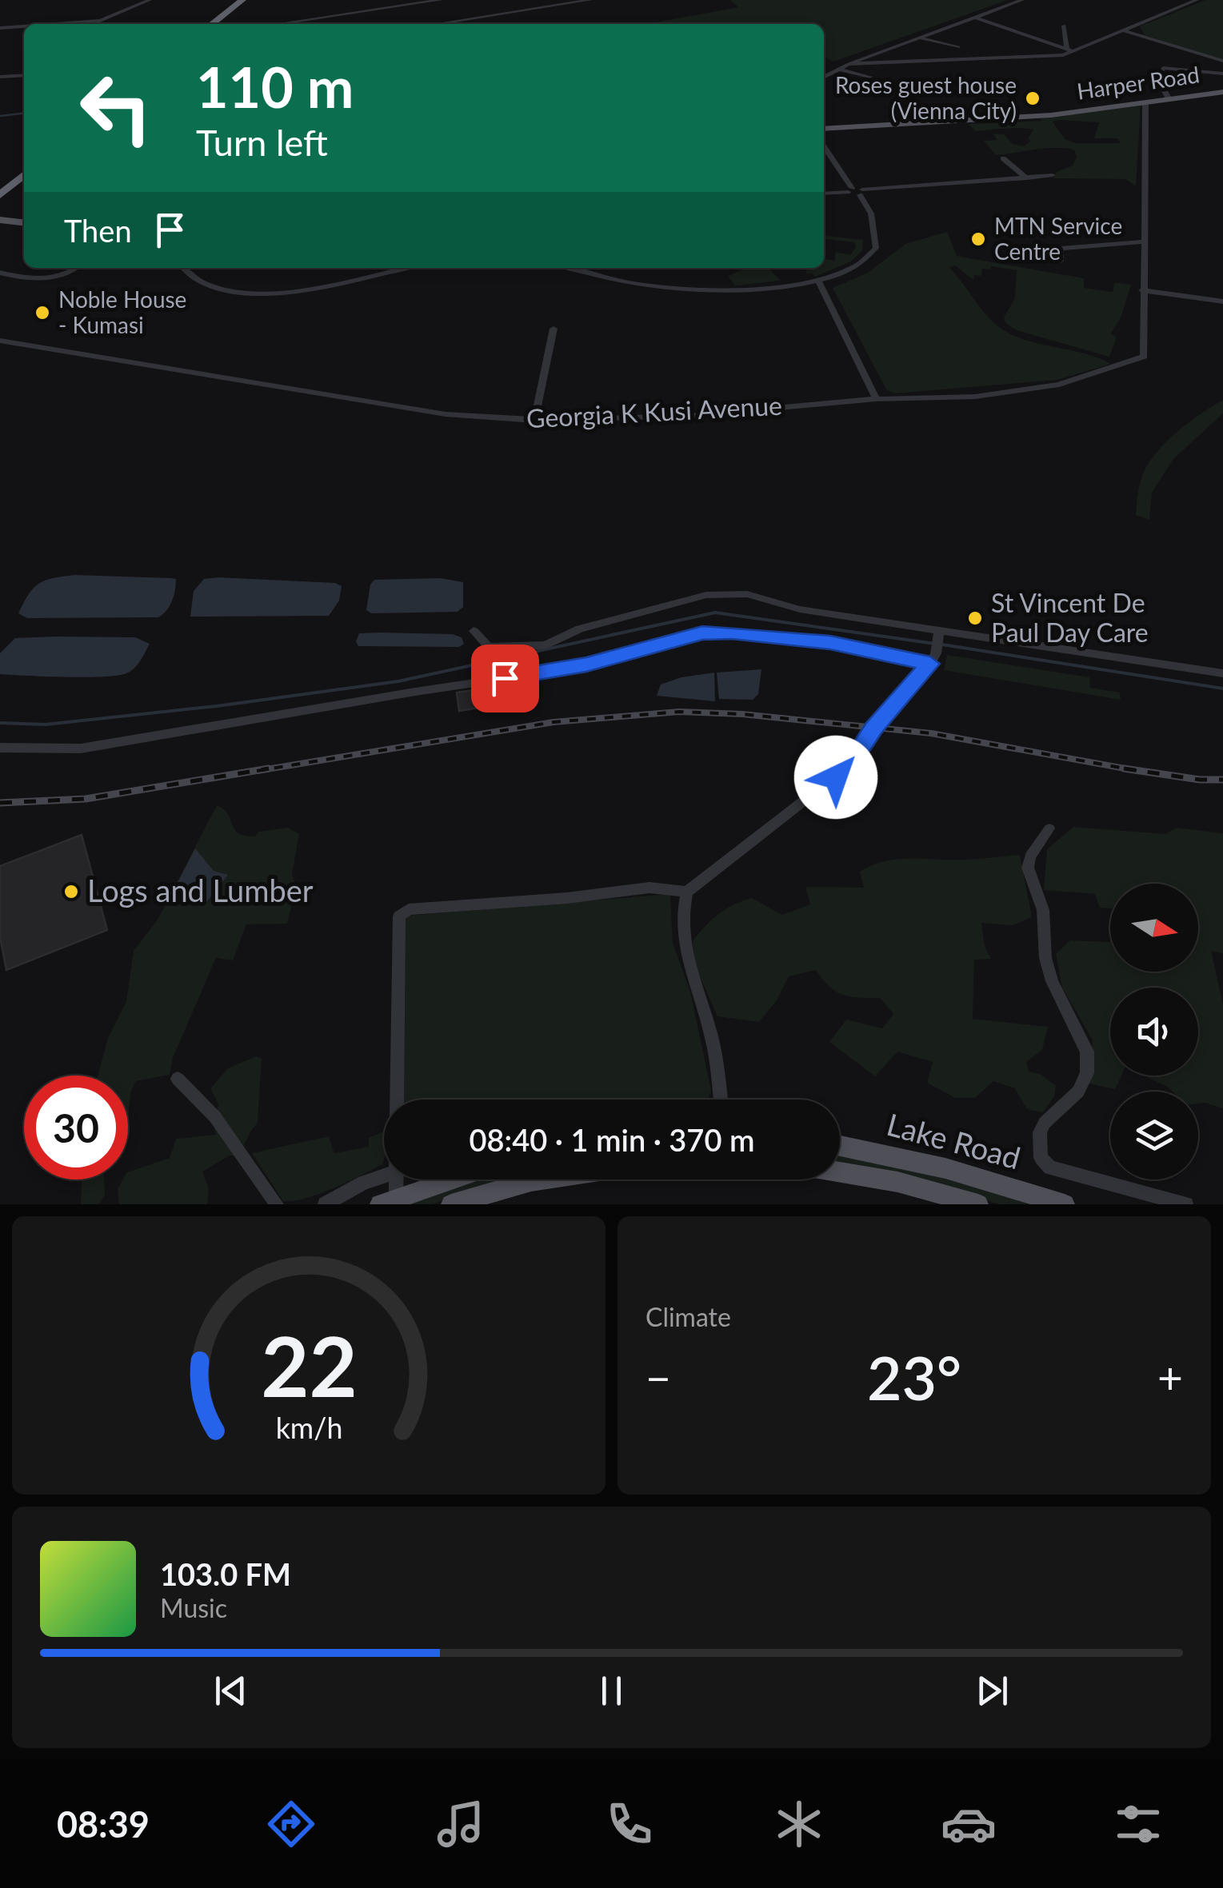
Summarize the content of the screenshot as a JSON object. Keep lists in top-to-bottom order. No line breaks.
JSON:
{"streets":{"main road":["Harper Road","Lake Road"],"street":["Georgia K Kusi Avenue"]},"places":["Roses guest house (Vienna City)","MTN Service Centre","Noble House - Kumasi","St Vincent De Paul Day Care","Logs and Lumber"],"north":"right","page":{"turn":["110 m","Turn left"],"then":"Then","limit":"30","trip":"08:40 · 1 min · 370 m","tile":"Climate","heat":["−","23°","+"],"song":["103.0 FM","Music"],"tabs":"08:39","gauge":["22","km/h"]}}
